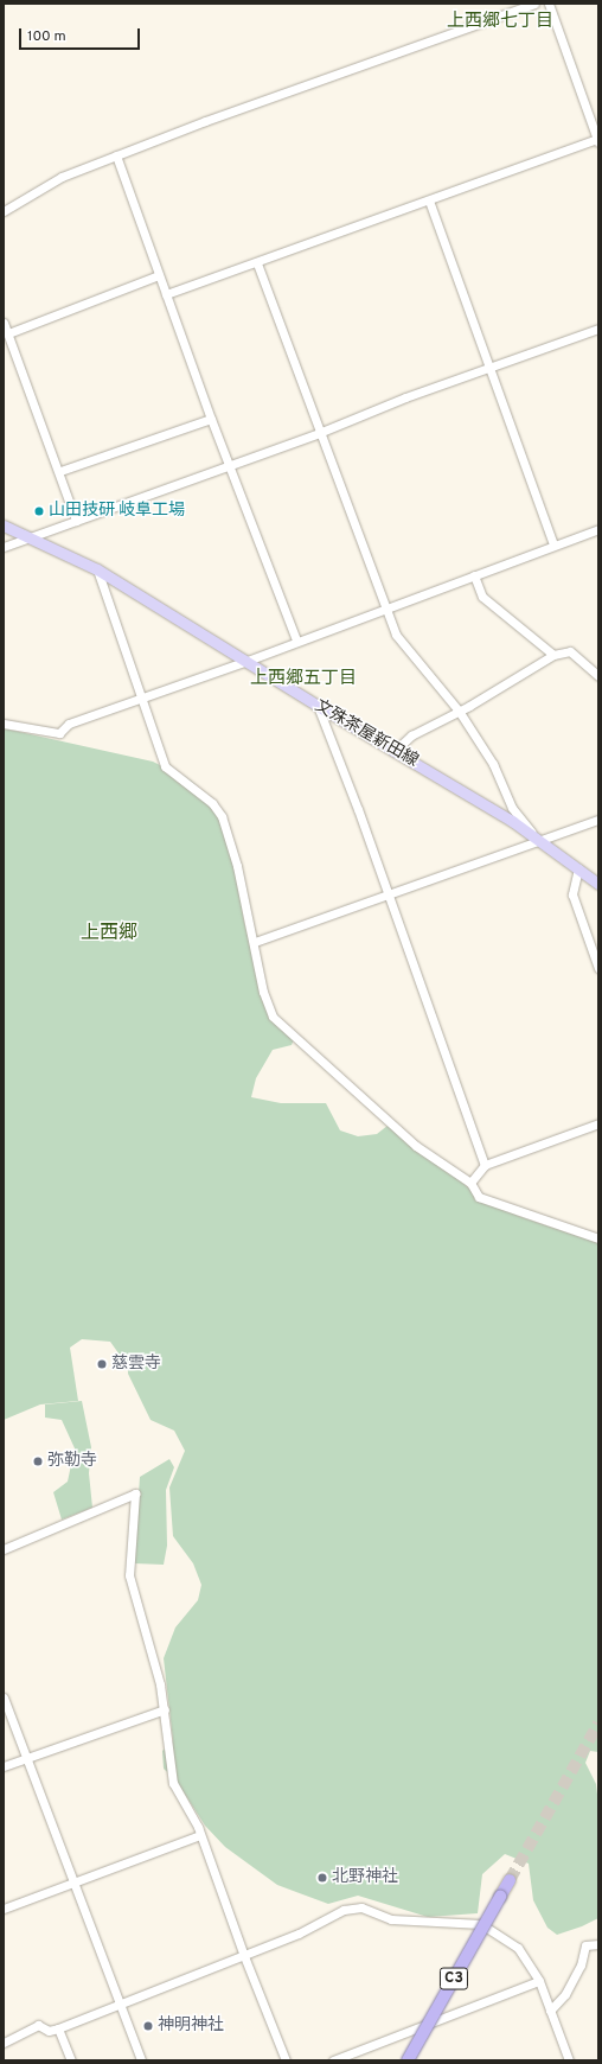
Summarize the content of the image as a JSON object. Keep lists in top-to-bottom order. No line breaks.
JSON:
{"streets":{"highway":["C3"],"main road":["文殊茶屋新田線"]},"districts":["上西郷七丁目","上西郷五丁目","上西郷"],"places":["山田技研 岐阜工場","慈雲寺","弥勒寺","北野神社","神明神社"],"scale_bar":"100 m"}
